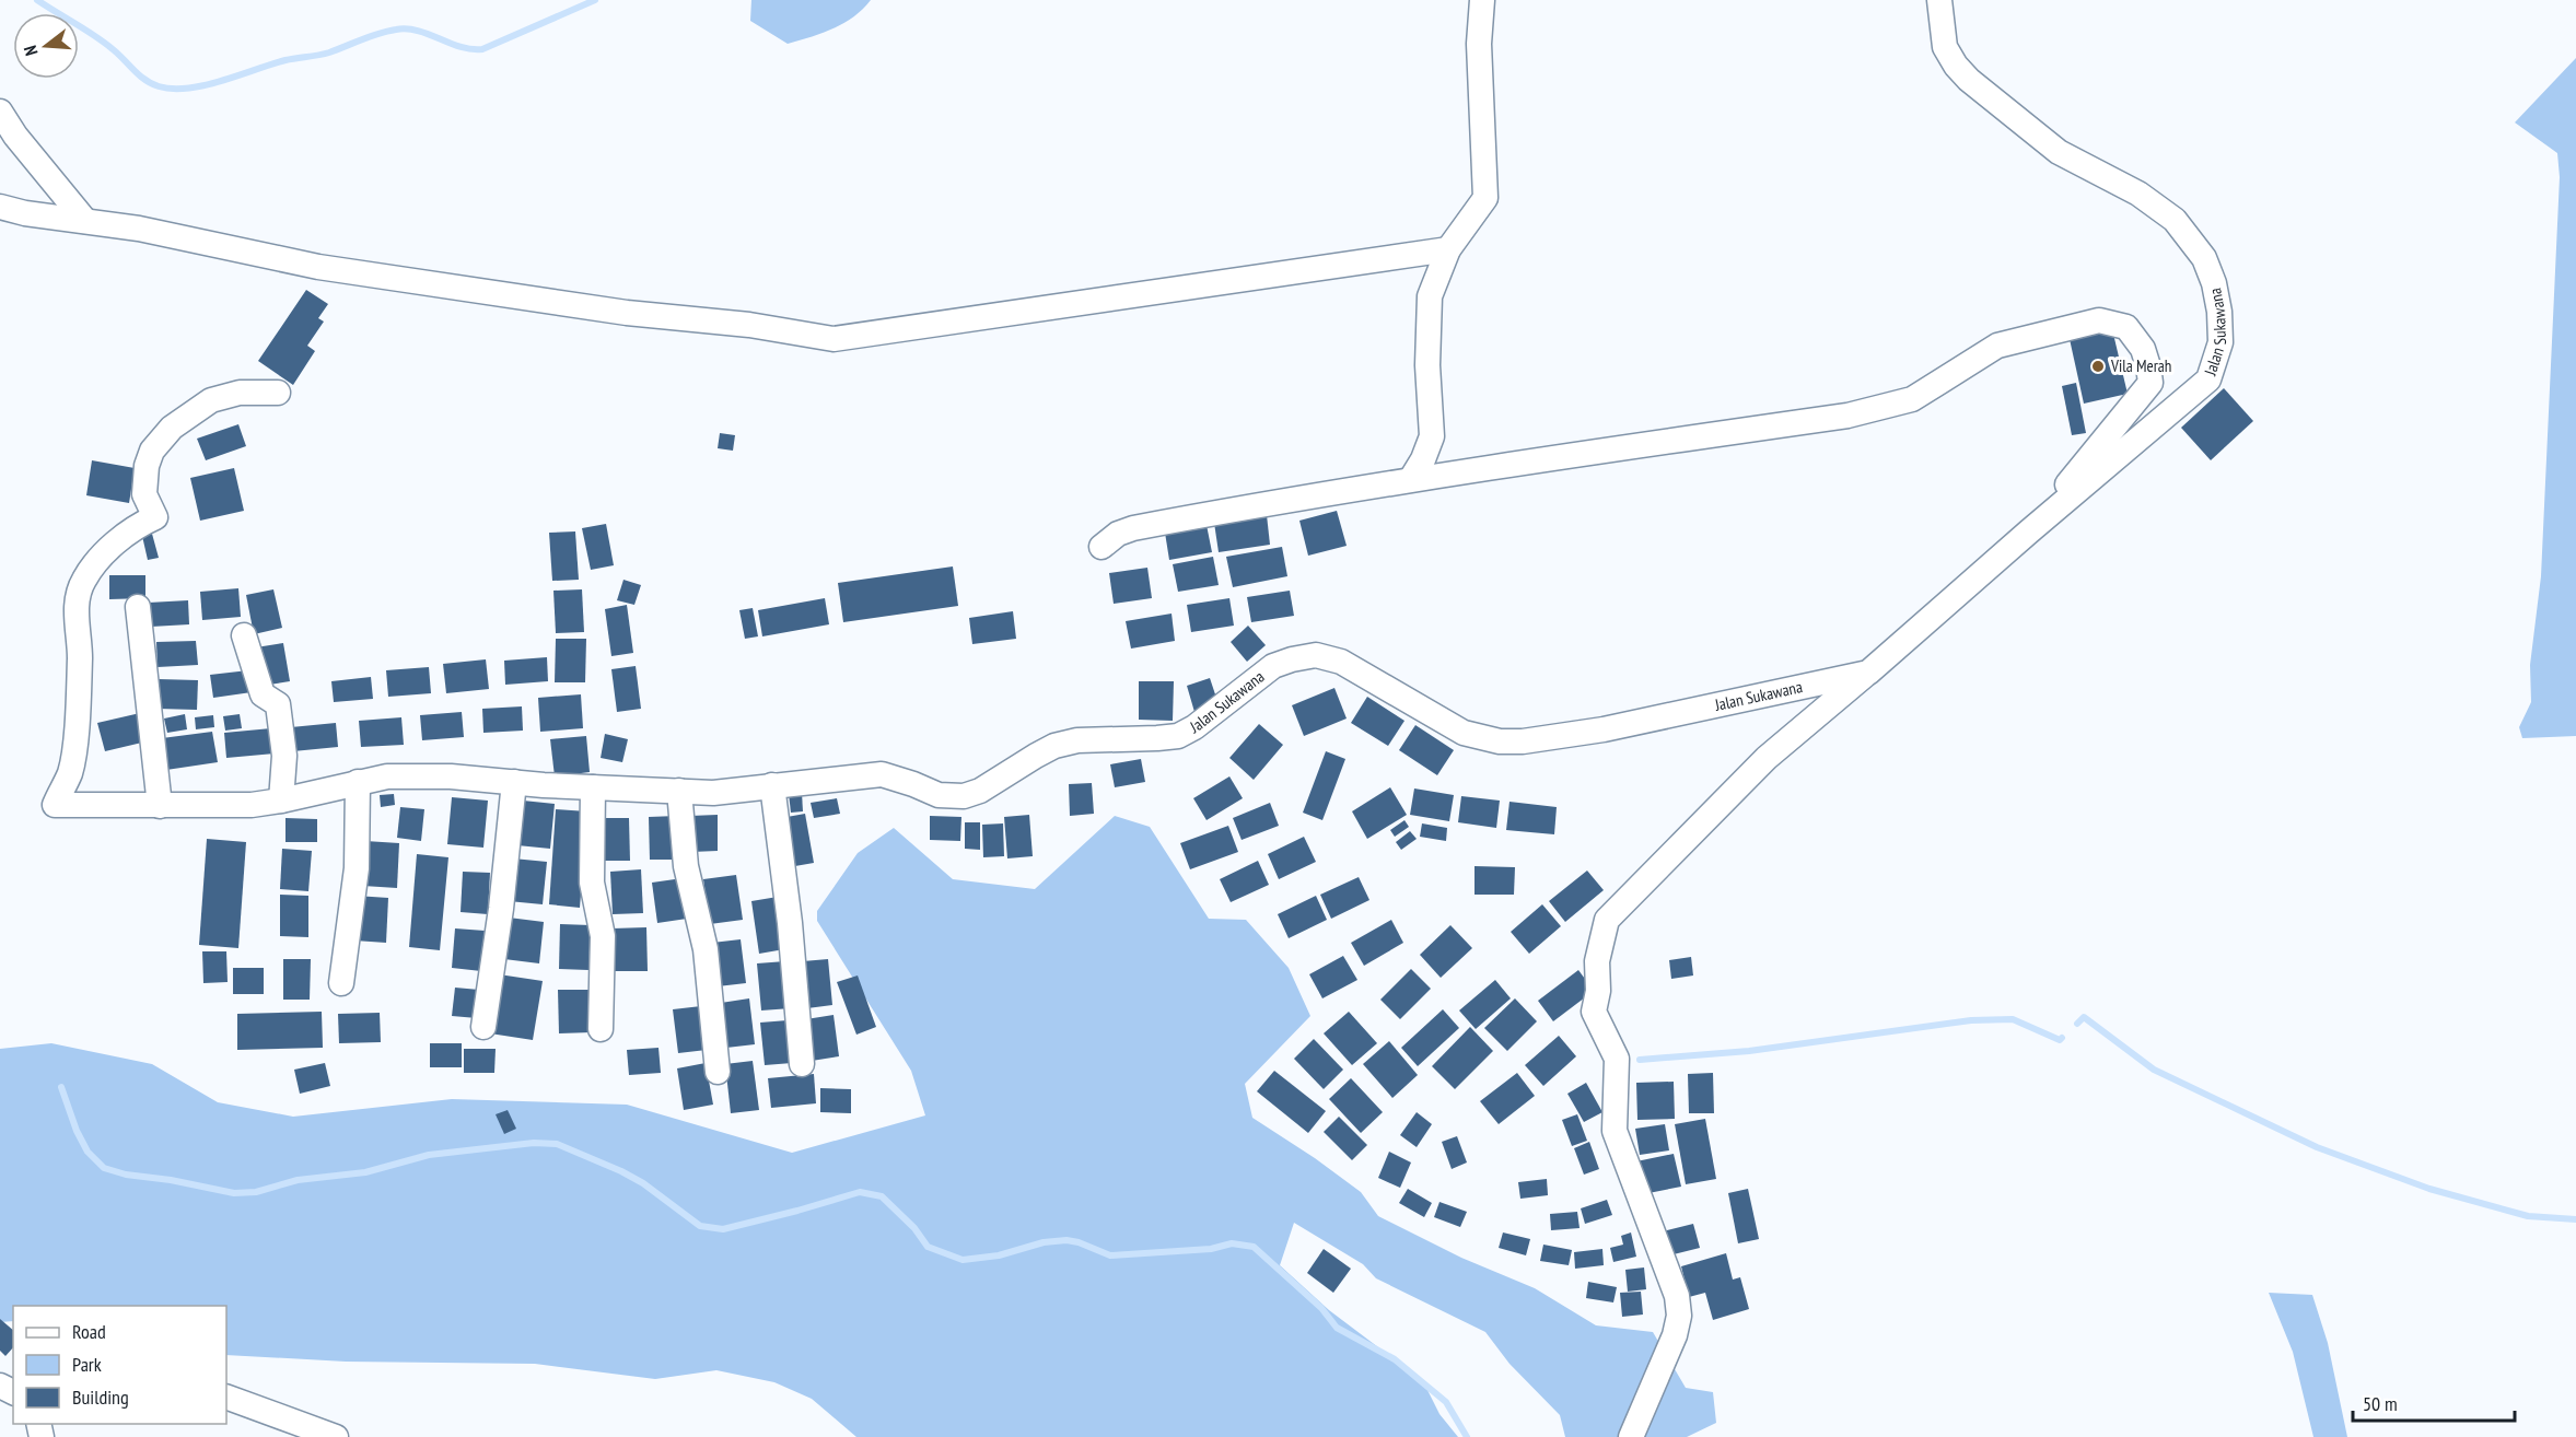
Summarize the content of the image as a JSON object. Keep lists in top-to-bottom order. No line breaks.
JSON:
{"streets":{"street":["Jalan Sukawana"]},"places":["Vila Merah"],"legend":["Road","Park","Building"],"scale_bar":"50 m","north":"left"}
